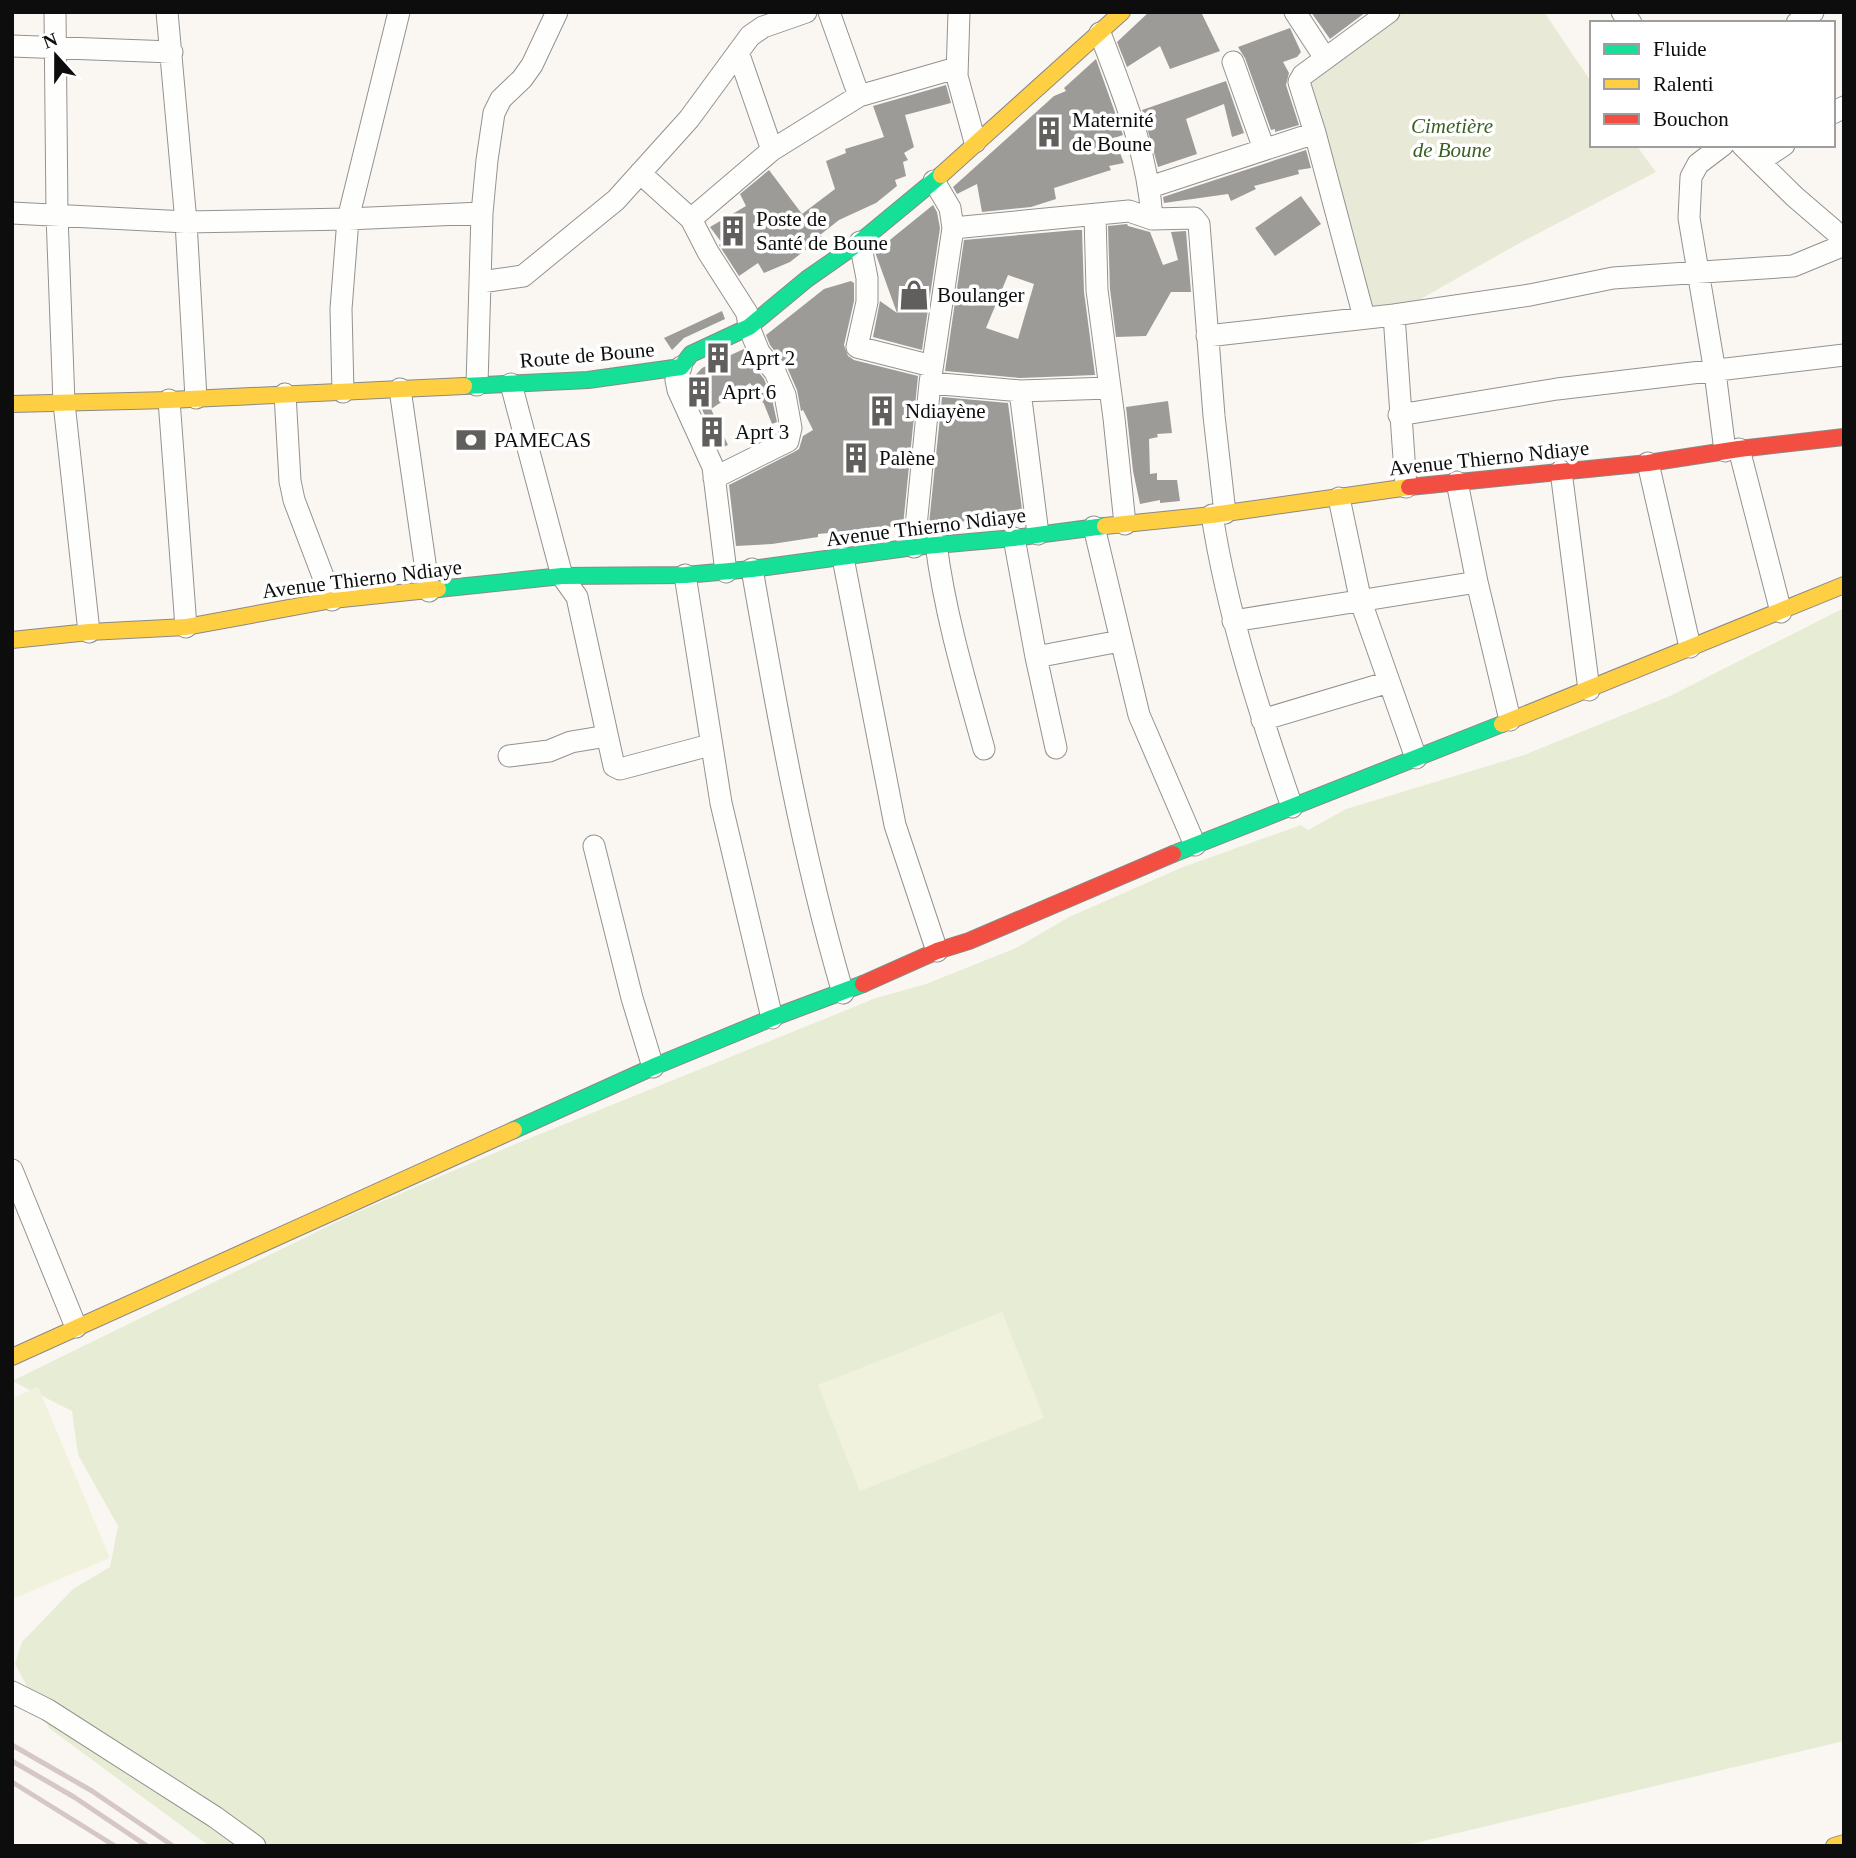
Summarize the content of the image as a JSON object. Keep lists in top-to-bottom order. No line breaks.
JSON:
{"streets":{"main road":["Route de Boune","Avenue Thierno Ndiaye"]},"parks":["Cimetière de Boune"],"places":{"building":["Maternité de Boune","Poste de Santé de Boune","Aprt 2","Aprt 6","Ndiayène","Aprt 3","Palène"],"shop":["Boulanger"],"bank":["PAMECAS"]},"legend":["Fluide","Ralenti","Bouchon"],"north":"top"}
